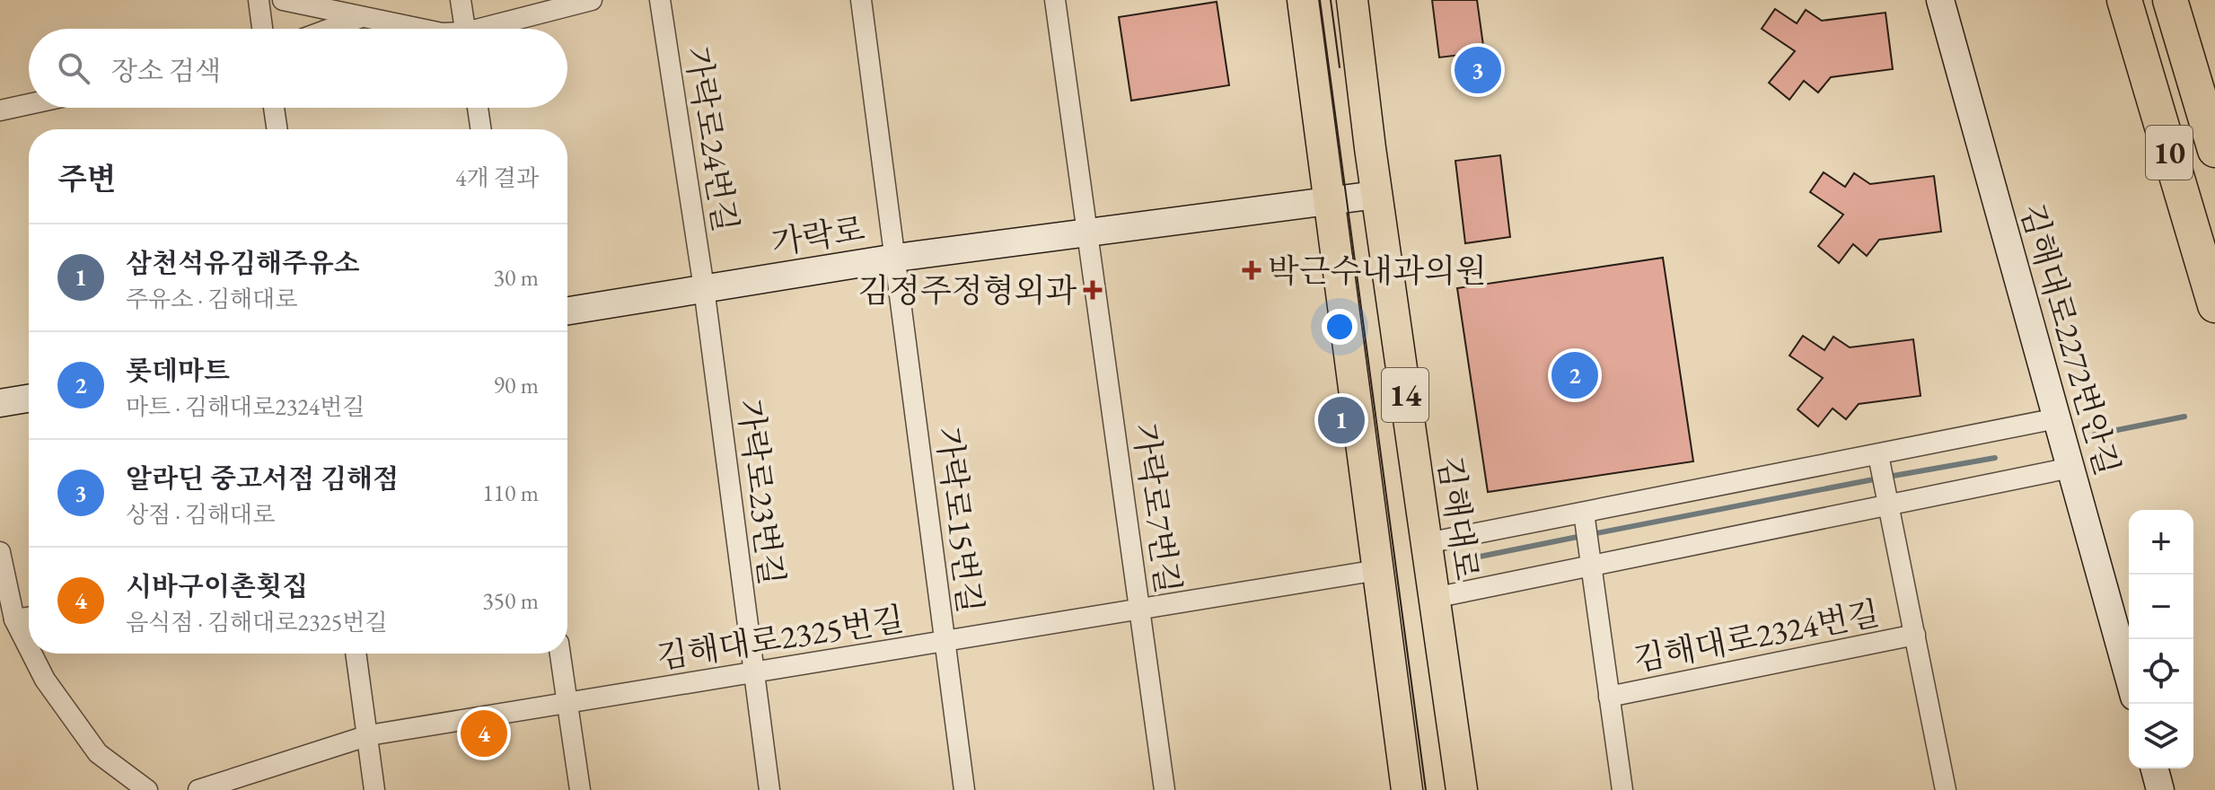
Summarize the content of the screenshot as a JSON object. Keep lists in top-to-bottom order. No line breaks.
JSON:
{"streets":{"highway":["10"],"main road":["14","김해대로"],"street":["가락로24번길","가락로","김해대로2272번안길","가락로23번길","가락로7번길","가락로15번길","김해대로2324번길","김해대로2325번길"]},"crossings":[["가락로24번길","가락로"],["가락로24번길","가락로23번길"],["가락로","14"],["가락로","가락로23번길"],["가락로","가락로7번길"],["가락로","김해대로"],["가락로","가락로15번길"],["14","김해대로2325번길"],["가락로23번길","김해대로2325번길"],["가락로7번길","김해대로2325번길"],["가락로15번길","김해대로2325번길"]],"places":{"health":["박근수내과의원","김정주정형외과"]},"page":{"search":"장소 검색","pins":["3","2","1","4"],"heading":["주변","4개 결과"],"list":[{"mark":"1","name":"삼천석유김해주유소","note":"주유소 · 김해대로","value":"30 m"},{"mark":"2","name":"롯데마트","note":"마트 · 김해대로2324번길","value":"90 m"},{"mark":"3","name":"알라딘 중고서점 김해점","note":"상점 · 김해대로","value":"110 m"},{"mark":"4","name":"시바구이촌횟집","note":"음식점 · 김해대로2325번길","value":"350 m"}],"map_buttons":["+","−"]}}
